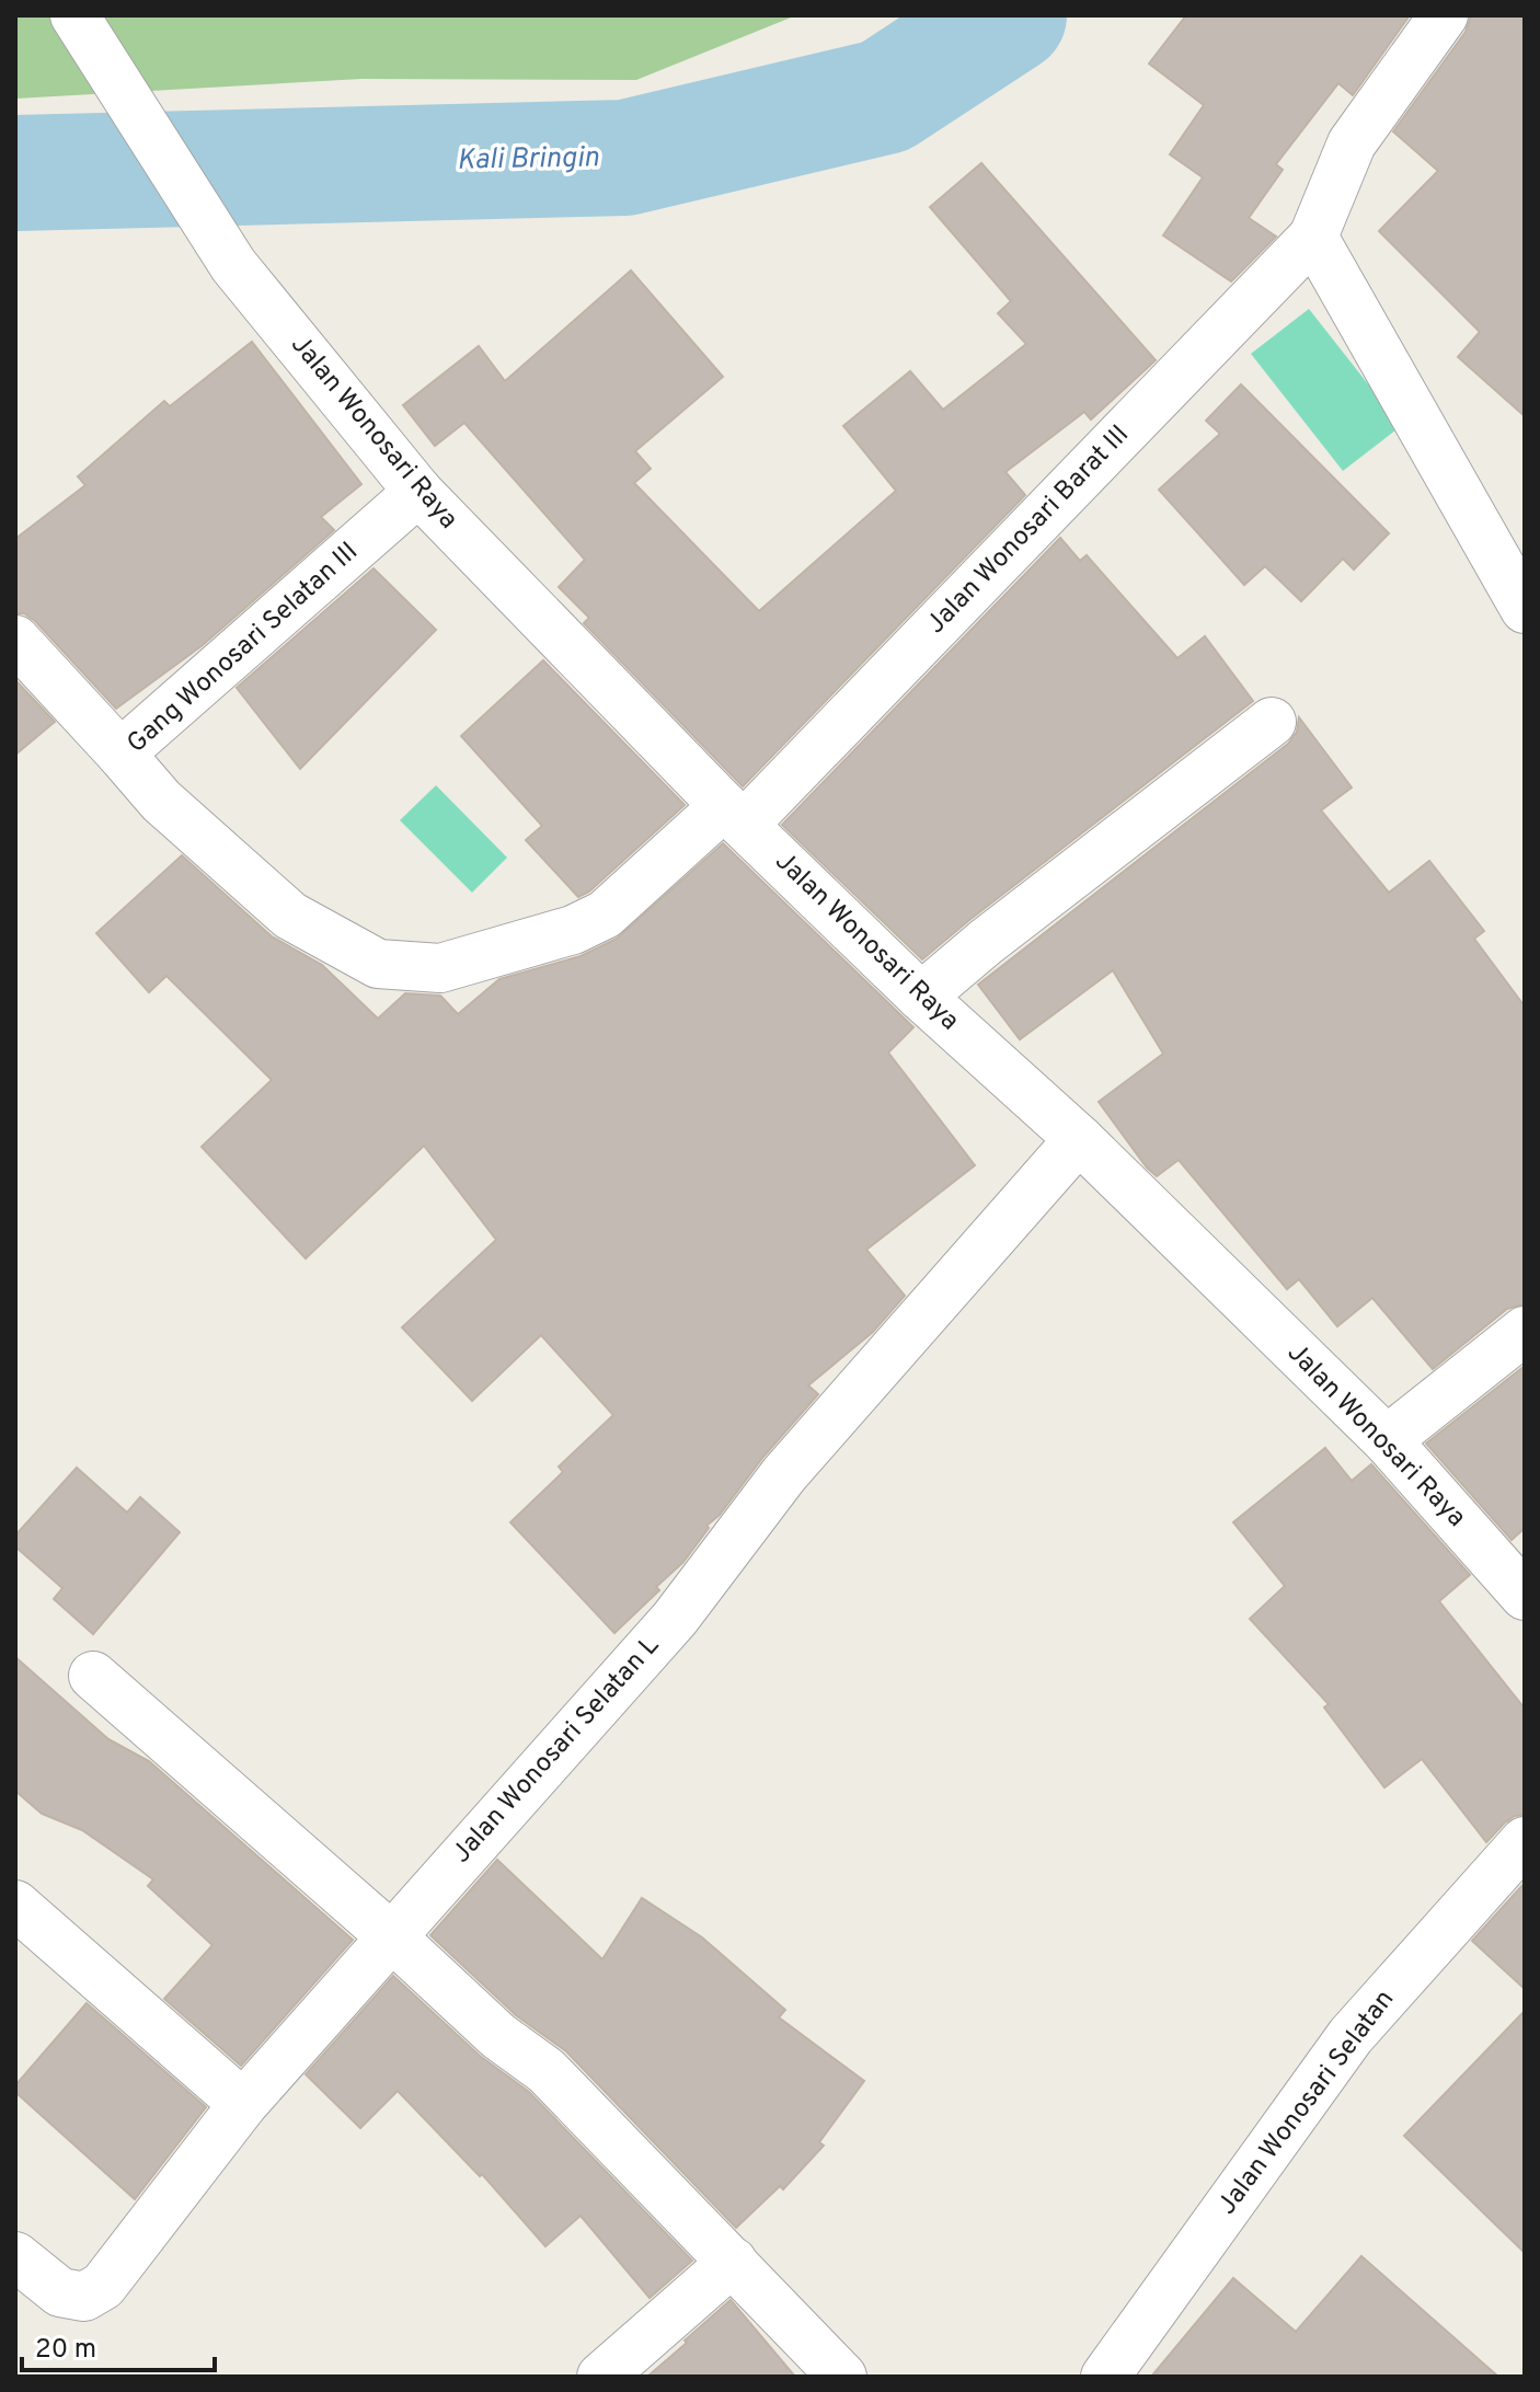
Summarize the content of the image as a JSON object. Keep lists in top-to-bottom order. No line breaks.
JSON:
{"streets":{"street":["Jalan Wonosari Raya","Jalan Wonosari Barat III","Gang Wonosari Selatan III","Jalan Wonosari Selatan L","Jalan Wonosari Selatan"]},"crossings":[["Jalan Wonosari Raya","Jalan Wonosari Barat III"],["Jalan Wonosari Raya","Gang Wonosari Selatan III"],["Jalan Wonosari Raya","Jalan Wonosari Selatan L"],["Jalan Wonosari Barat III","Gang Wonosari Selatan III"]],"water":["Kali Bringin"],"scale_bar":"20 m"}
